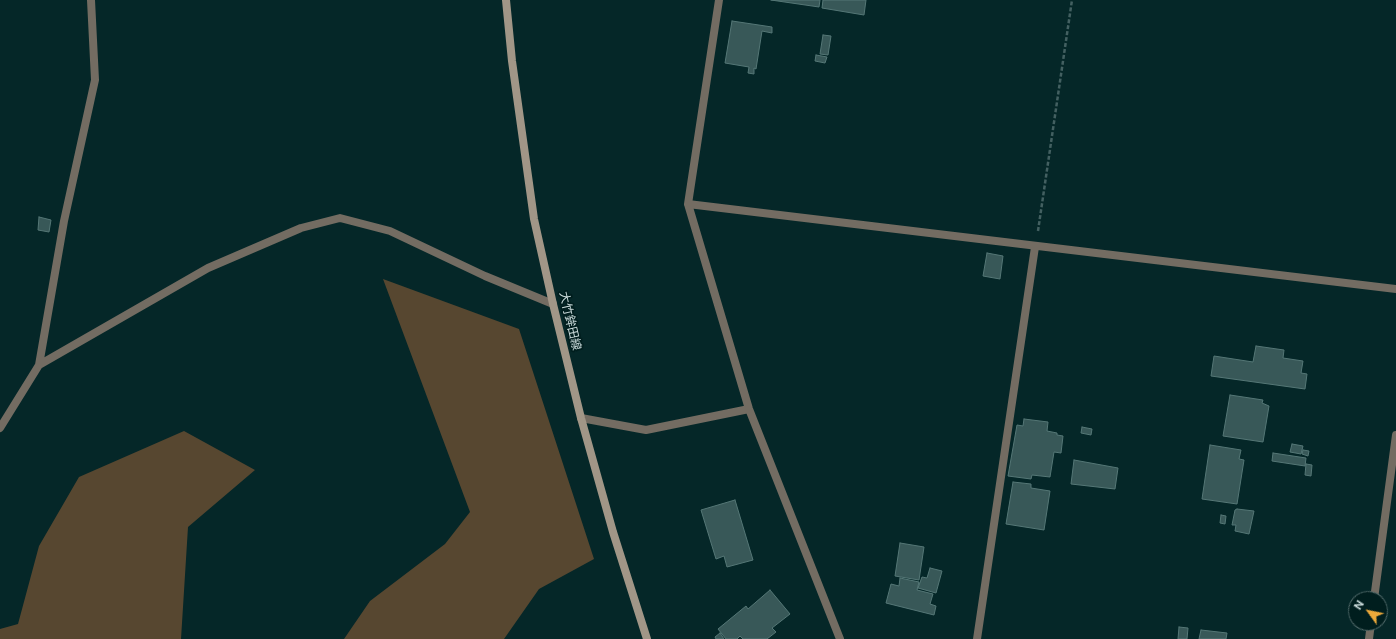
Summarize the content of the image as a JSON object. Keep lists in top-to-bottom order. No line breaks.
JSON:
{"streets":{"main road":["大竹鉾田線"]},"north":"top left"}
